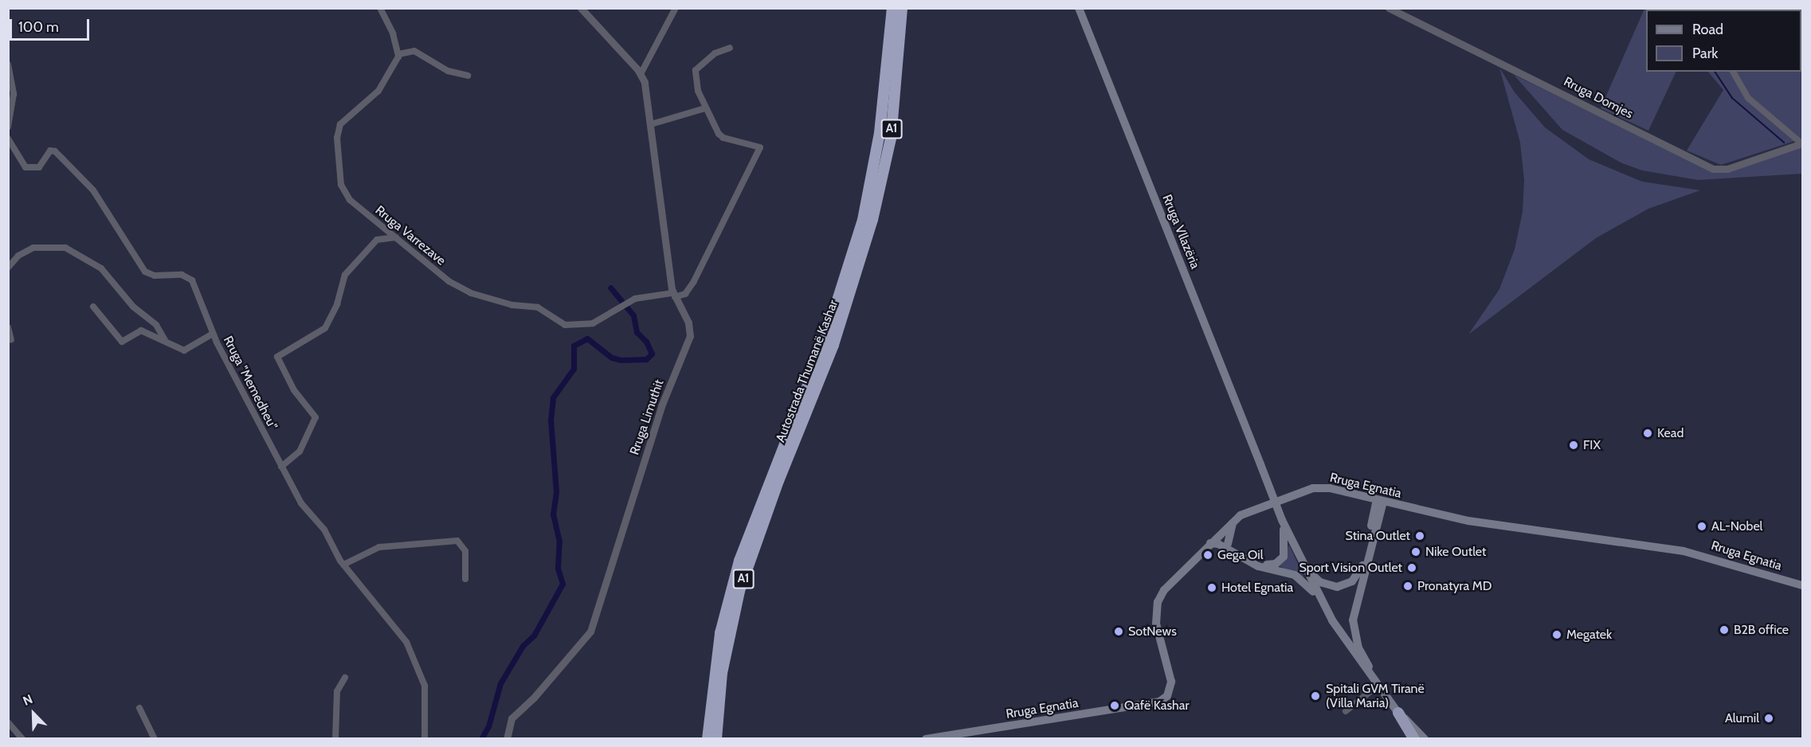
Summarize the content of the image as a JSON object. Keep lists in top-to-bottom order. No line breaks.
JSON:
{"streets":{"highway":["A1","Autostrada Thumanë Kashar"],"main road":["Rruga Vllazëria","Rruga Egnatia"],"street":["Rruga Domjes","Rruga Varrezave","Rruga \"Memedheu\"","Rruga Limuthit"]},"crossings":[["Rruga Varrezave","Rruga Limuthit"]],"places":["Kead","FIX","AL-Nobel","Stina Outlet","Nike Outlet","Gega Oil","Sport Vision Outlet","Pronatyra MD","Hotel Egnatia","B2B office","SotNews","Megatek","Spitali GVM Tiranë (Villa Maria)","Qafë Kashar","Alumil"],"legend":["Road","Park"],"scale_bar":"100 m","north":"top left"}
